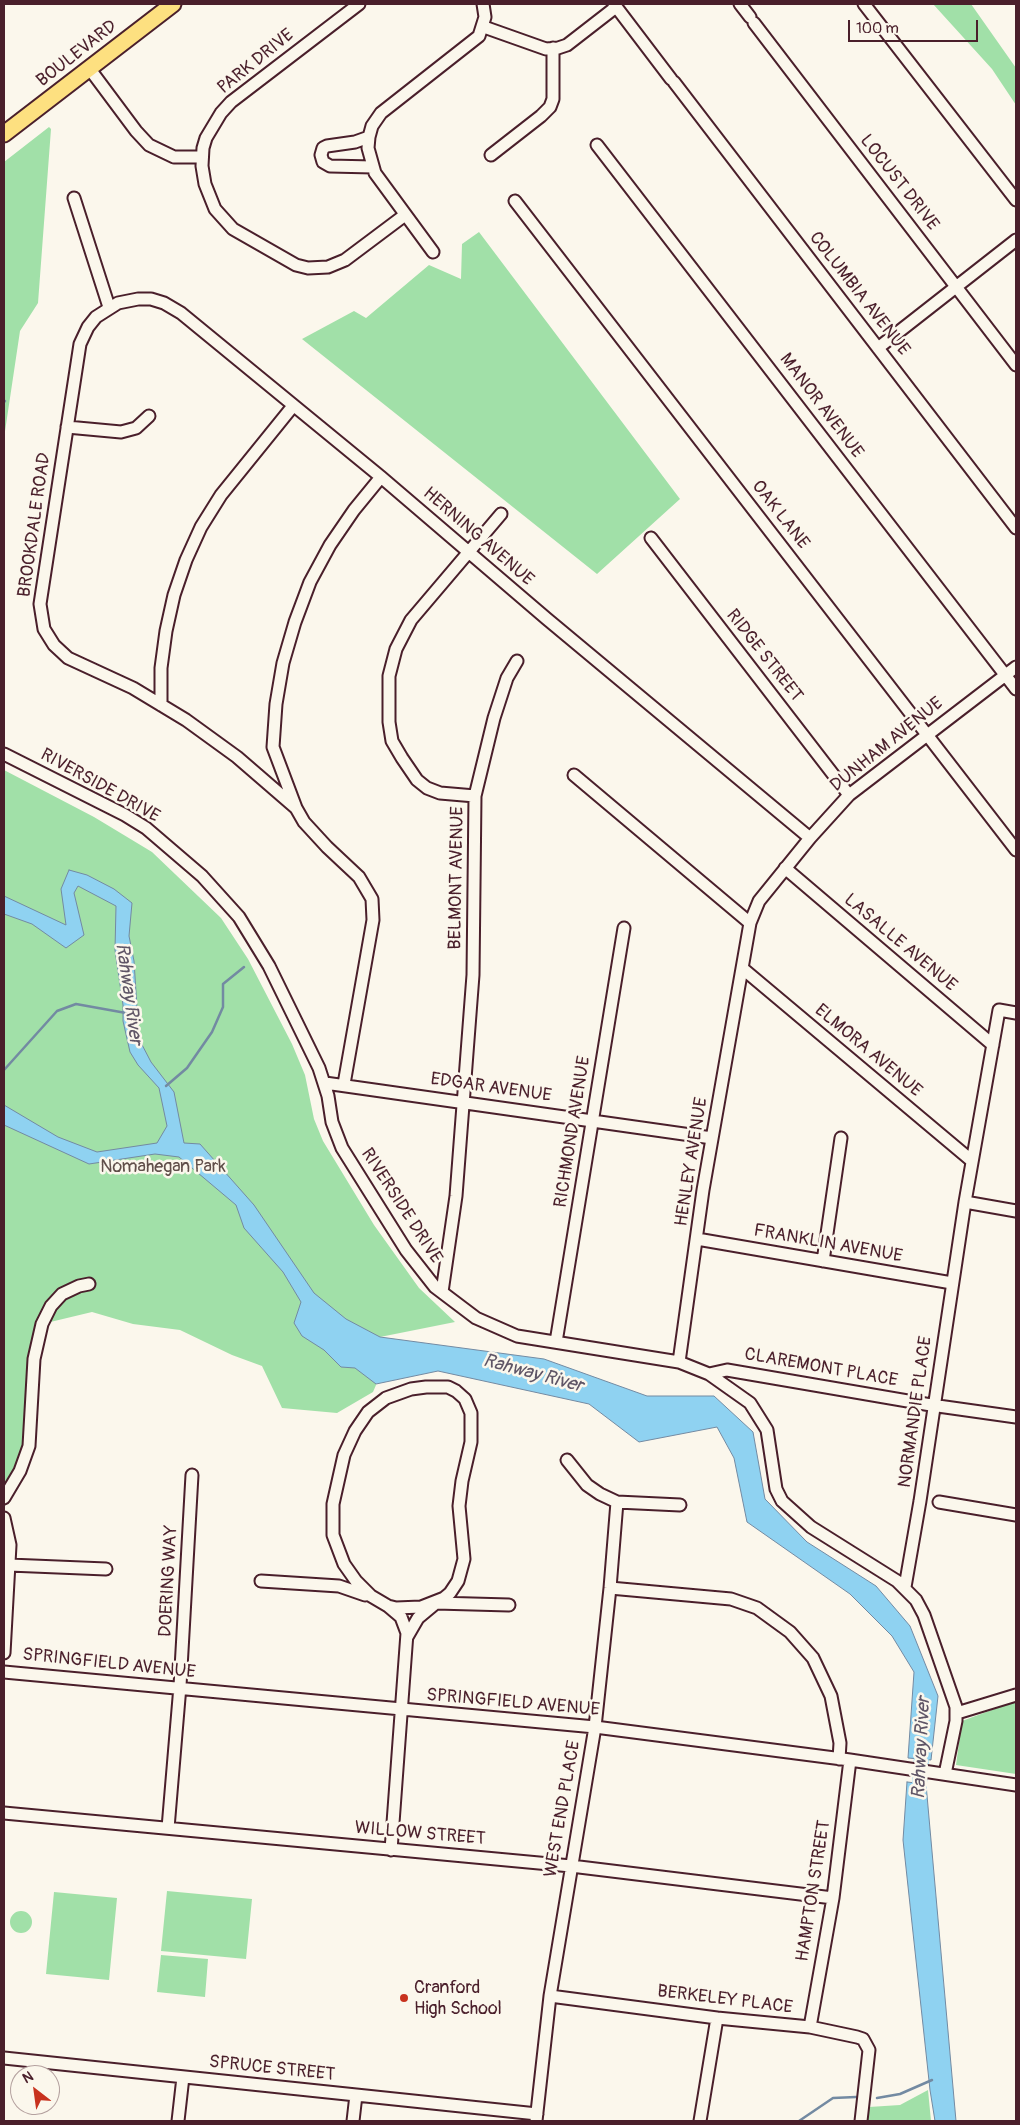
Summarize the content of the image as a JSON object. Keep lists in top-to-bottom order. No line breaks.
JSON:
{"streets":{"main road":["BOULEVARD"],"street":["PARK DRIVE","LOCUST DRIVE","COLUMBIA AVENUE","MANOR AVENUE","OAK LANE","BROOKDALE ROAD","HERNING AVENUE","RIDGE STREET","DUNHAM AVENUE","RIVERSIDE DRIVE","BELMONT AVENUE","LASALLE AVENUE","ELMORA AVENUE","EDGAR AVENUE","RICHMOND AVENUE","HENLEY AVENUE","FRANKLIN AVENUE","CLAREMONT PLACE","NORMANDIE PLACE","DOERING WAY","SPRINGFIELD AVENUE","WEST END PLACE","WILLOW STREET","HAMPTON STREET","BERKELEY PLACE","SPRUCE STREET"]},"crossings":[["MANOR AVENUE","DUNHAM AVENUE"],["OAK LANE","DUNHAM AVENUE"],["BROOKDALE ROAD","HERNING AVENUE"],["HERNING AVENUE","DUNHAM AVENUE"],["RIDGE STREET","DUNHAM AVENUE"],["DUNHAM AVENUE","LASALLE AVENUE"],["DUNHAM AVENUE","ELMORA AVENUE"],["DUNHAM AVENUE","HENLEY AVENUE"],["RIVERSIDE DRIVE","BELMONT AVENUE"],["RIVERSIDE DRIVE","EDGAR AVENUE"],["RIVERSIDE DRIVE","RICHMOND AVENUE"],["RIVERSIDE DRIVE","HENLEY AVENUE"],["RIVERSIDE DRIVE","CLAREMONT PLACE"],["RIVERSIDE DRIVE","NORMANDIE PLACE"],["BELMONT AVENUE","EDGAR AVENUE"],["LASALLE AVENUE","NORMANDIE PLACE"],["ELMORA AVENUE","HENLEY AVENUE"],["ELMORA AVENUE","NORMANDIE PLACE"],["EDGAR AVENUE","RICHMOND AVENUE"],["EDGAR AVENUE","HENLEY AVENUE"],["HENLEY AVENUE","FRANKLIN AVENUE"],["FRANKLIN AVENUE","NORMANDIE PLACE"],["CLAREMONT PLACE","NORMANDIE PLACE"],["DOERING WAY","SPRINGFIELD AVENUE"],["DOERING WAY","WILLOW STREET"],["SPRINGFIELD AVENUE","WEST END PLACE"],["SPRINGFIELD AVENUE","HAMPTON STREET"],["WEST END PLACE","WILLOW STREET"],["WEST END PLACE","HAMPTON STREET"],["WEST END PLACE","BERKELEY PLACE"],["WEST END PLACE","SPRUCE STREET"],["WILLOW STREET","HAMPTON STREET"],["HAMPTON STREET","BERKELEY PLACE"]],"water":["Rahway River"],"parks":["Nomahegan Park"],"places":["Cranford High School"],"scale_bar":"100 m","north":"top left"}
